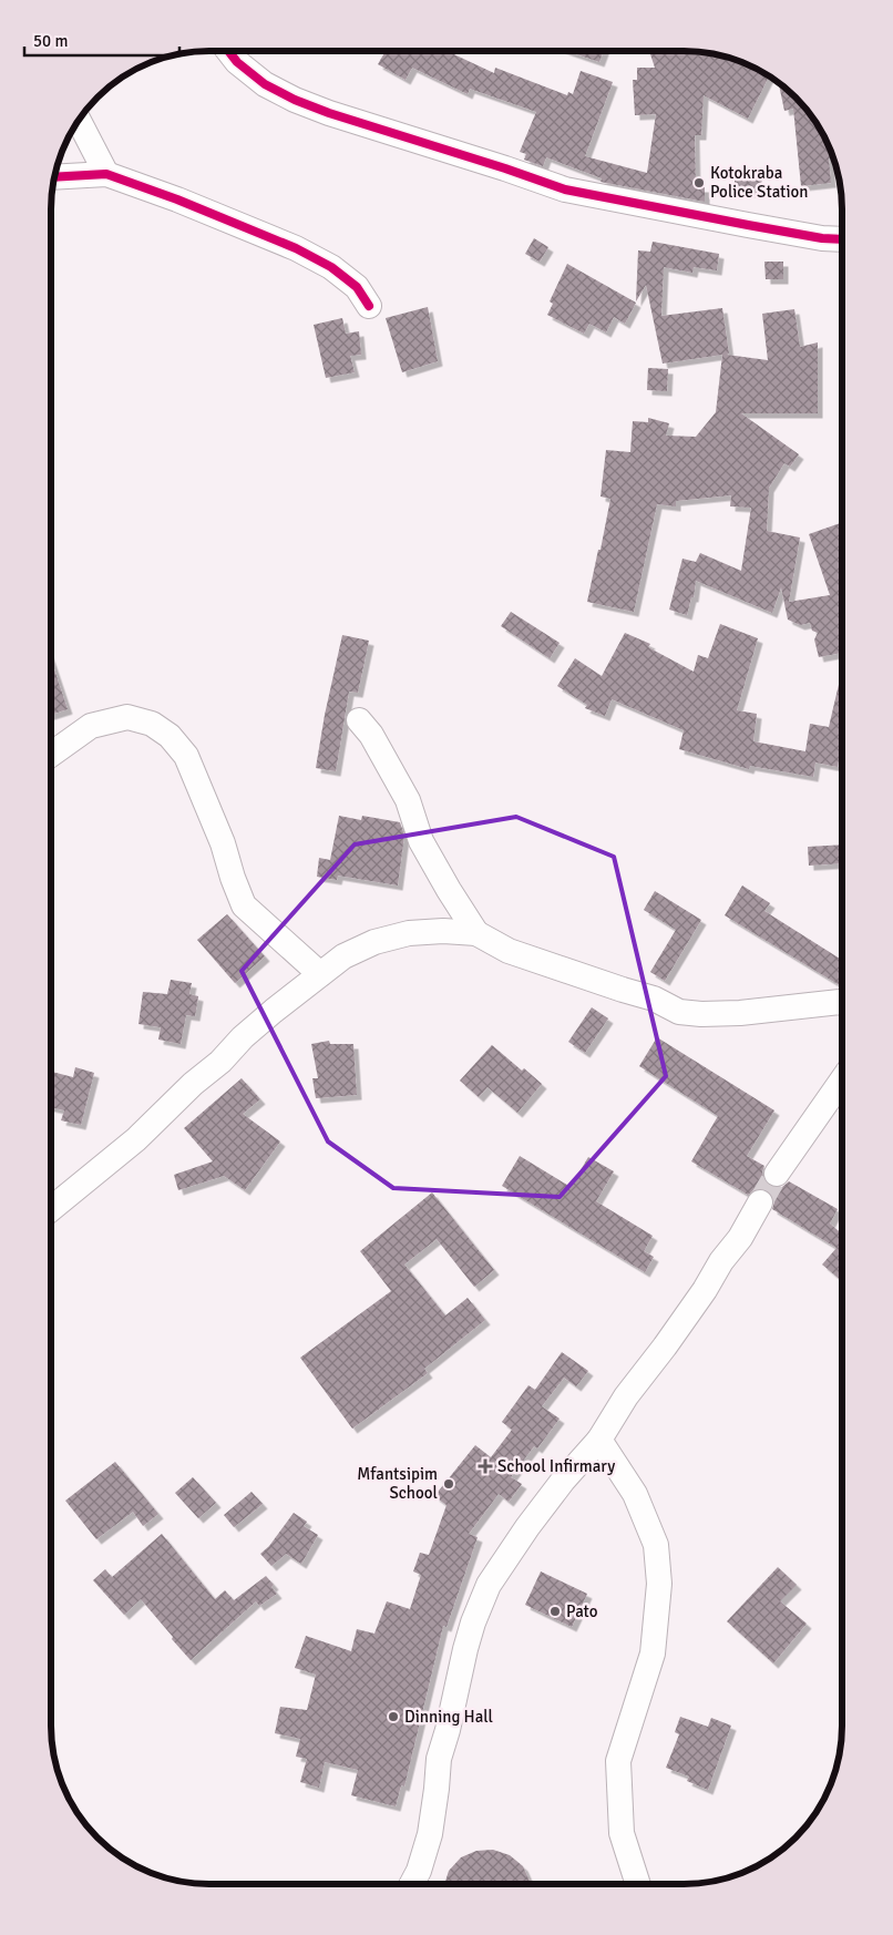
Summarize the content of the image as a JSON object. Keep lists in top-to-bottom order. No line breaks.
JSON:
{"places":{"other":["Kotokraba Police Station","Mfantsipim School","Pato","Dinning Hall"],"health":["School Infirmary"]},"scale_bar":"50 m"}
